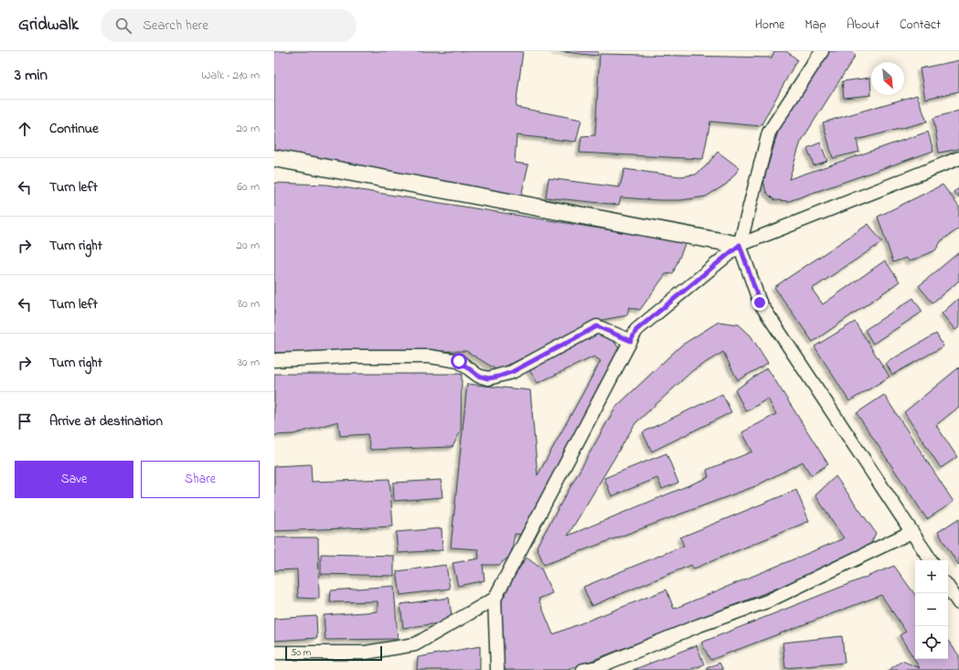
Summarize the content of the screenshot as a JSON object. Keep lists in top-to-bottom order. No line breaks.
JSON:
{"scale_bar":"50 m","north":"bottom right","page":{"header":"Gridwalk","search":"Search here","nav":["Home","Map","About","Contact"],"heading":["3 min","Walk · 210 m"],"list":[["Continue","20 m"],["Turn left","60 m"],["Turn right","20 m"],["Turn left","80 m"],["Turn right","30 m"],"Arrive at destination"],"buttons":["Save","Share"],"map_buttons":["+","−"],"scale":"50 m"}}
